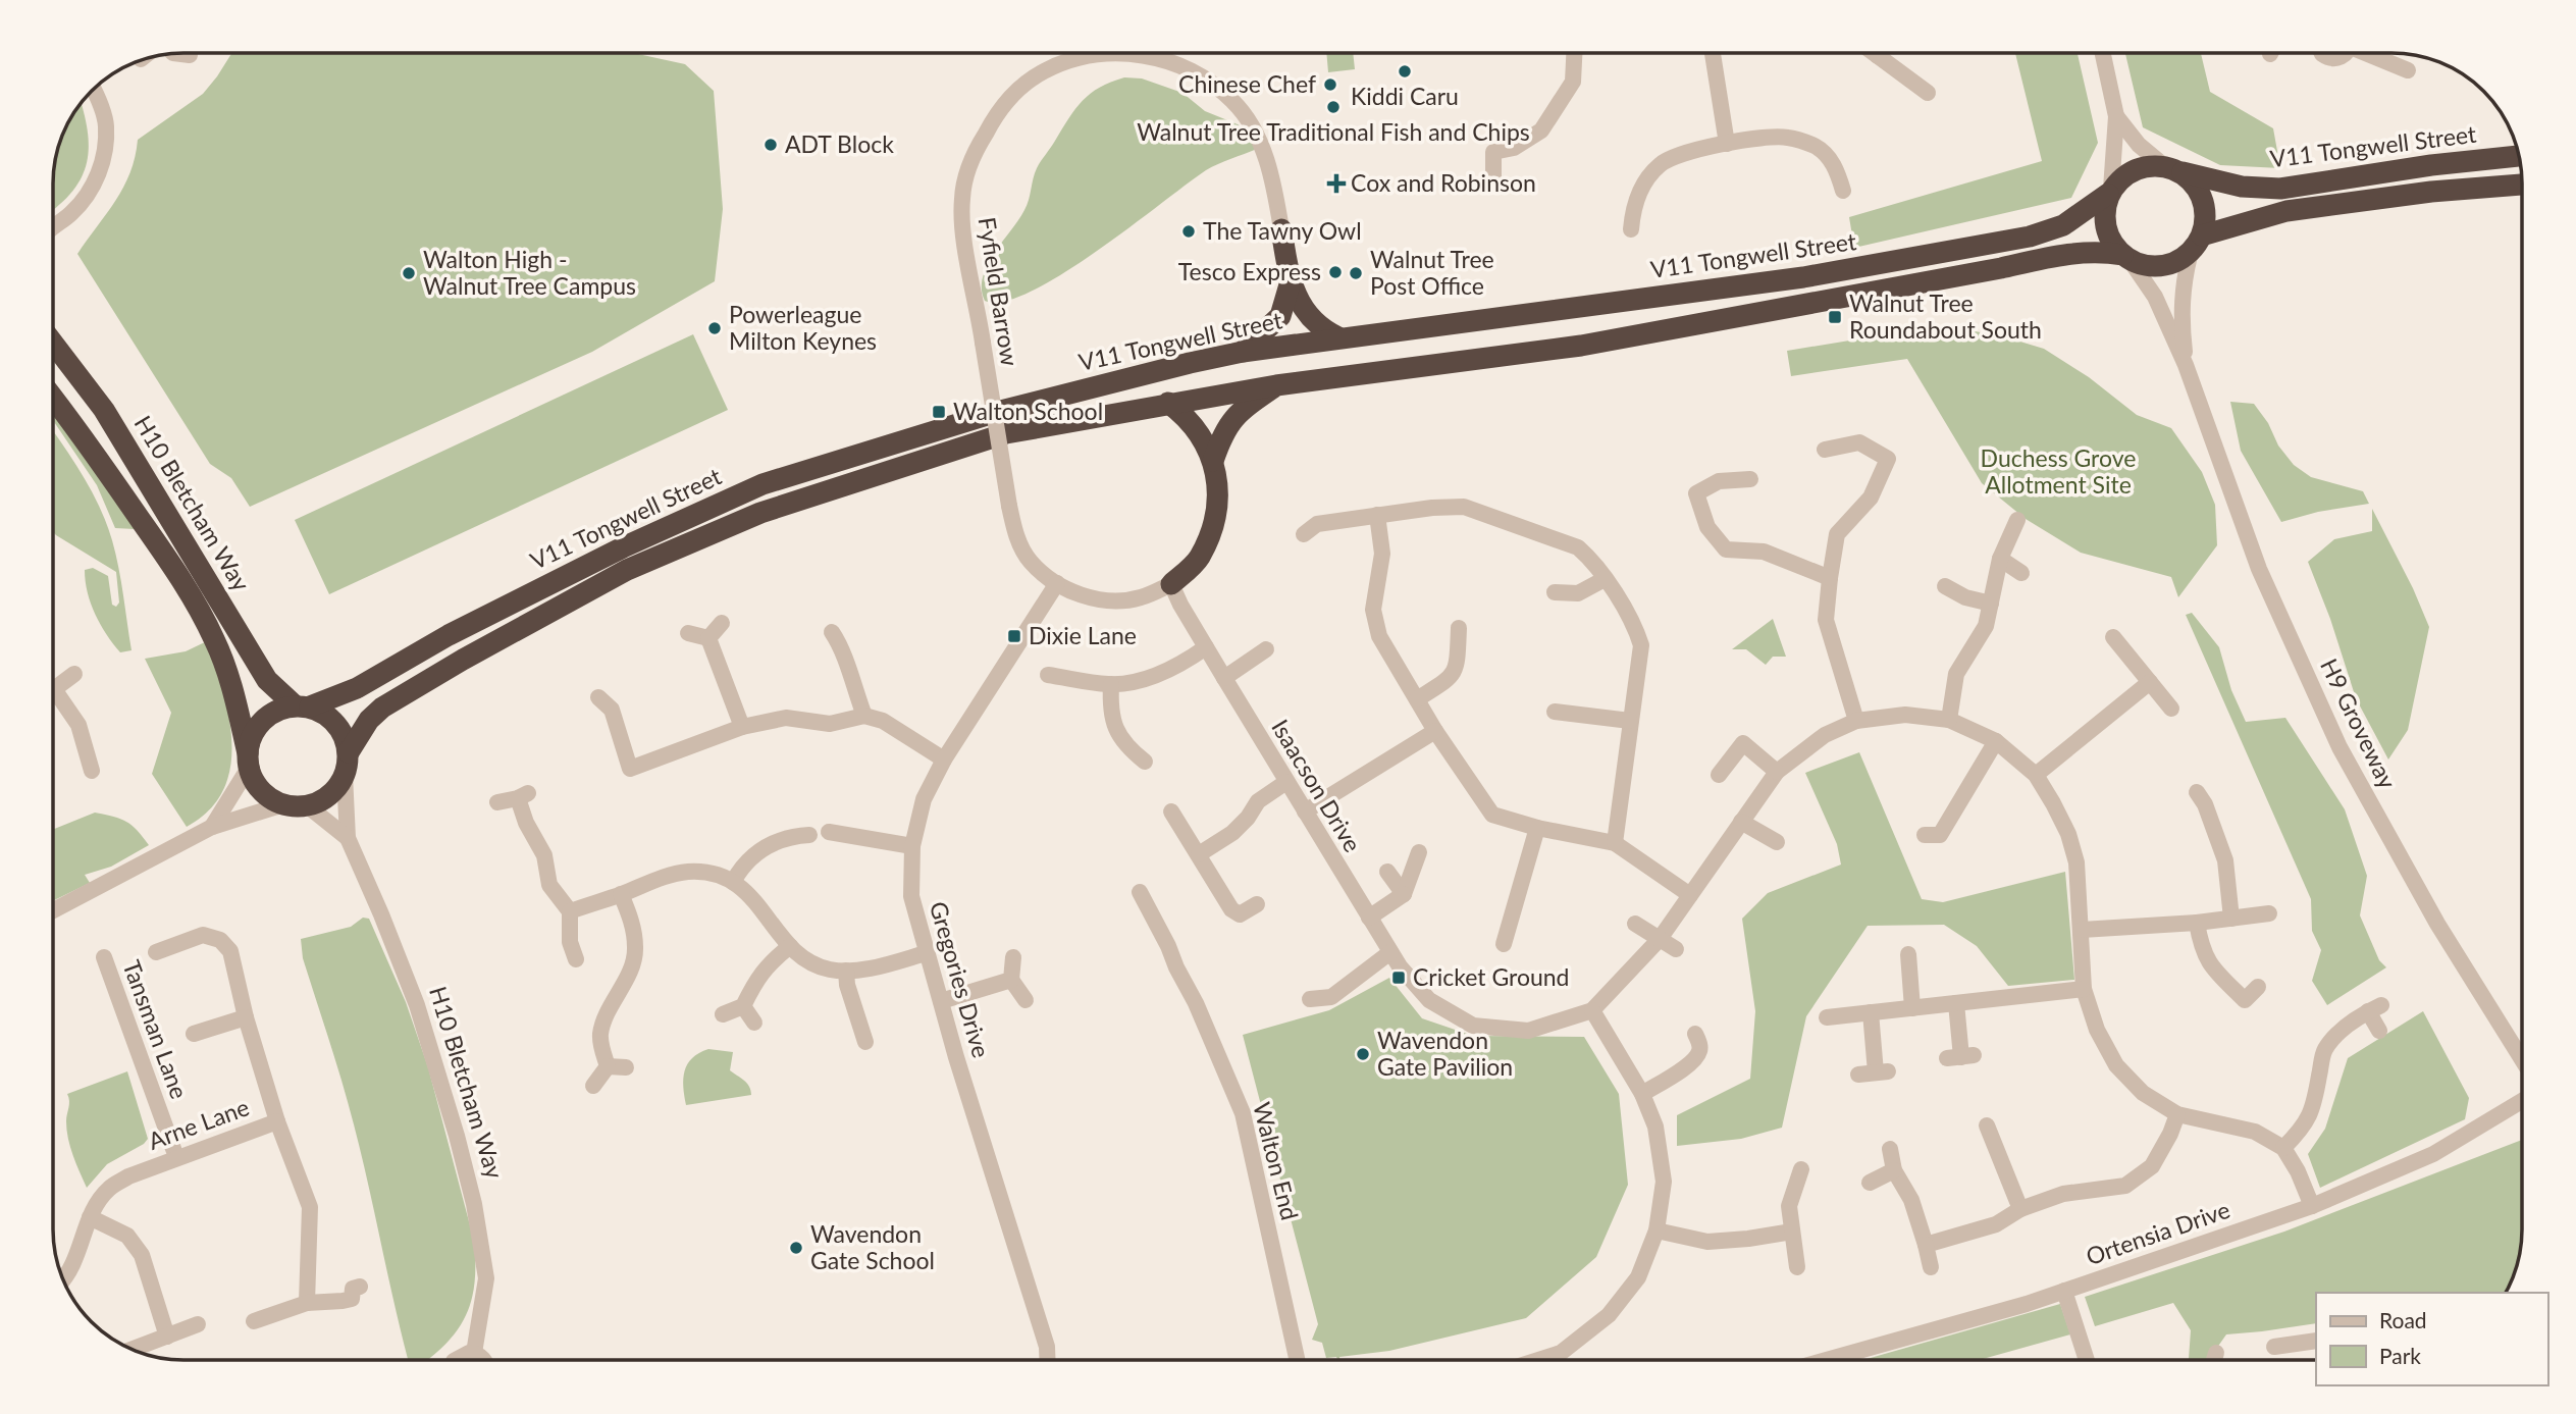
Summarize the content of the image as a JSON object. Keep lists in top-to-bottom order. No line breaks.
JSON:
{"streets":{"highway":["V11 Tongwell Street","H10 Bletcham Way"],"street":["Fyfield Barrow","H9 Groveway","Isaacson Drive","Gregories Drive","Tansman Lane","Arne Lane","Walton End","Ortensia Drive"]},"crossings":[["V11 Tongwell Street","H10 Bletcham Way"],["V11 Tongwell Street","H9 Groveway"],["Fyfield Barrow","Isaacson Drive"],["Fyfield Barrow","Gregories Drive"],["Tansman Lane","Arne Lane"]],"parks":["Duchess Grove Allotment Site"],"places":{"other":["Kiddi Caru","Chinese Chef","Walnut Tree Traditional Fish and Chips","ADT Block","The Tawny Owl","Tesco Express","Walton High - Walnut Tree Campus","Walnut Tree Post Office","Powerleague Milton Keynes","Wavendon Gate Pavilion","Wavendon Gate School"],"health":["Cox and Robinson"],"transit":["Walnut Tree Roundabout South","Walton School","Dixie Lane","Cricket Ground"]},"legend":["Road","Park"]}
